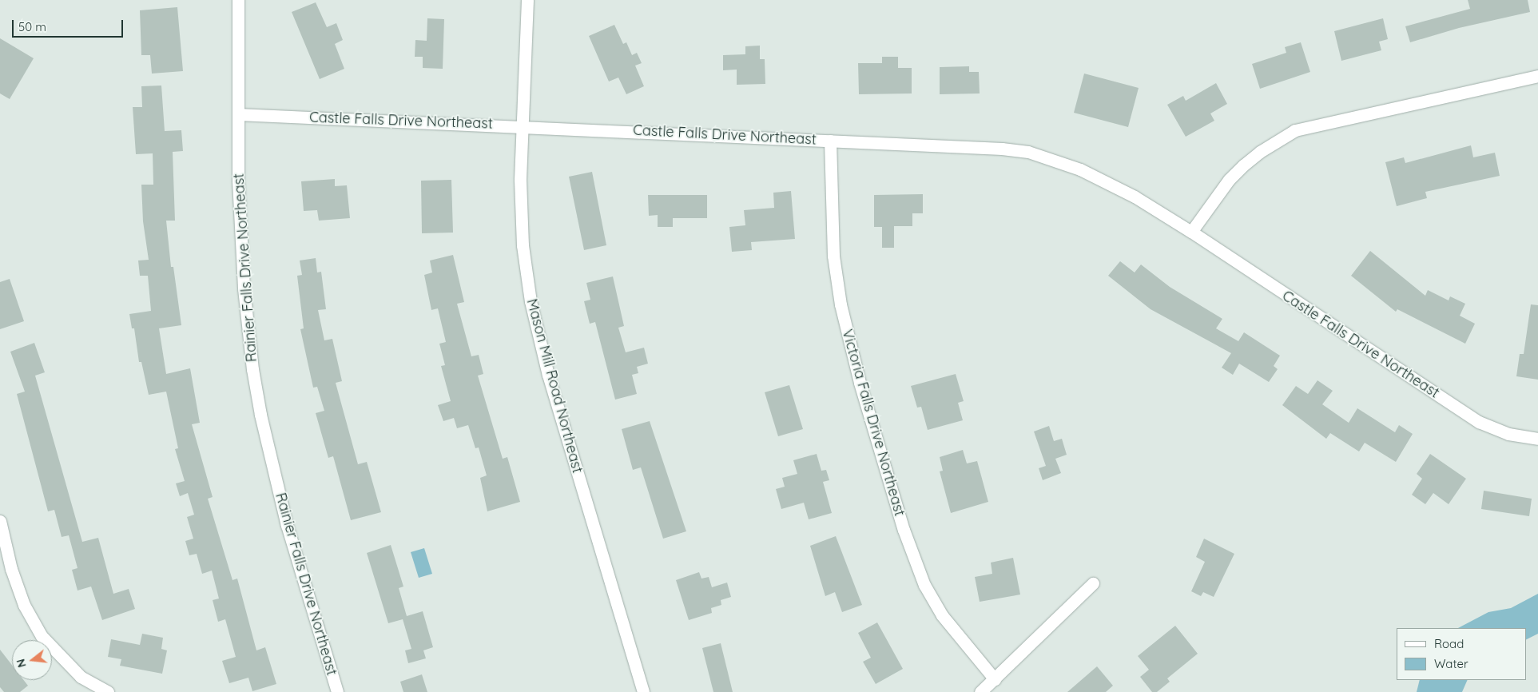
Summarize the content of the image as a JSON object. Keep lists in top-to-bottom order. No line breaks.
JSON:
{"streets":{"street":["Castle Falls Drive Northeast","Rainier Falls Drive Northeast","Mason Mill Road Northeast","Victoria Falls Drive Northeast"]},"crossings":[["Castle Falls Drive Northeast","Rainier Falls Drive Northeast"],["Castle Falls Drive Northeast","Mason Mill Road Northeast"],["Castle Falls Drive Northeast","Victoria Falls Drive Northeast"]],"legend":["Road","Water"],"scale_bar":"50 m","north":"left"}
